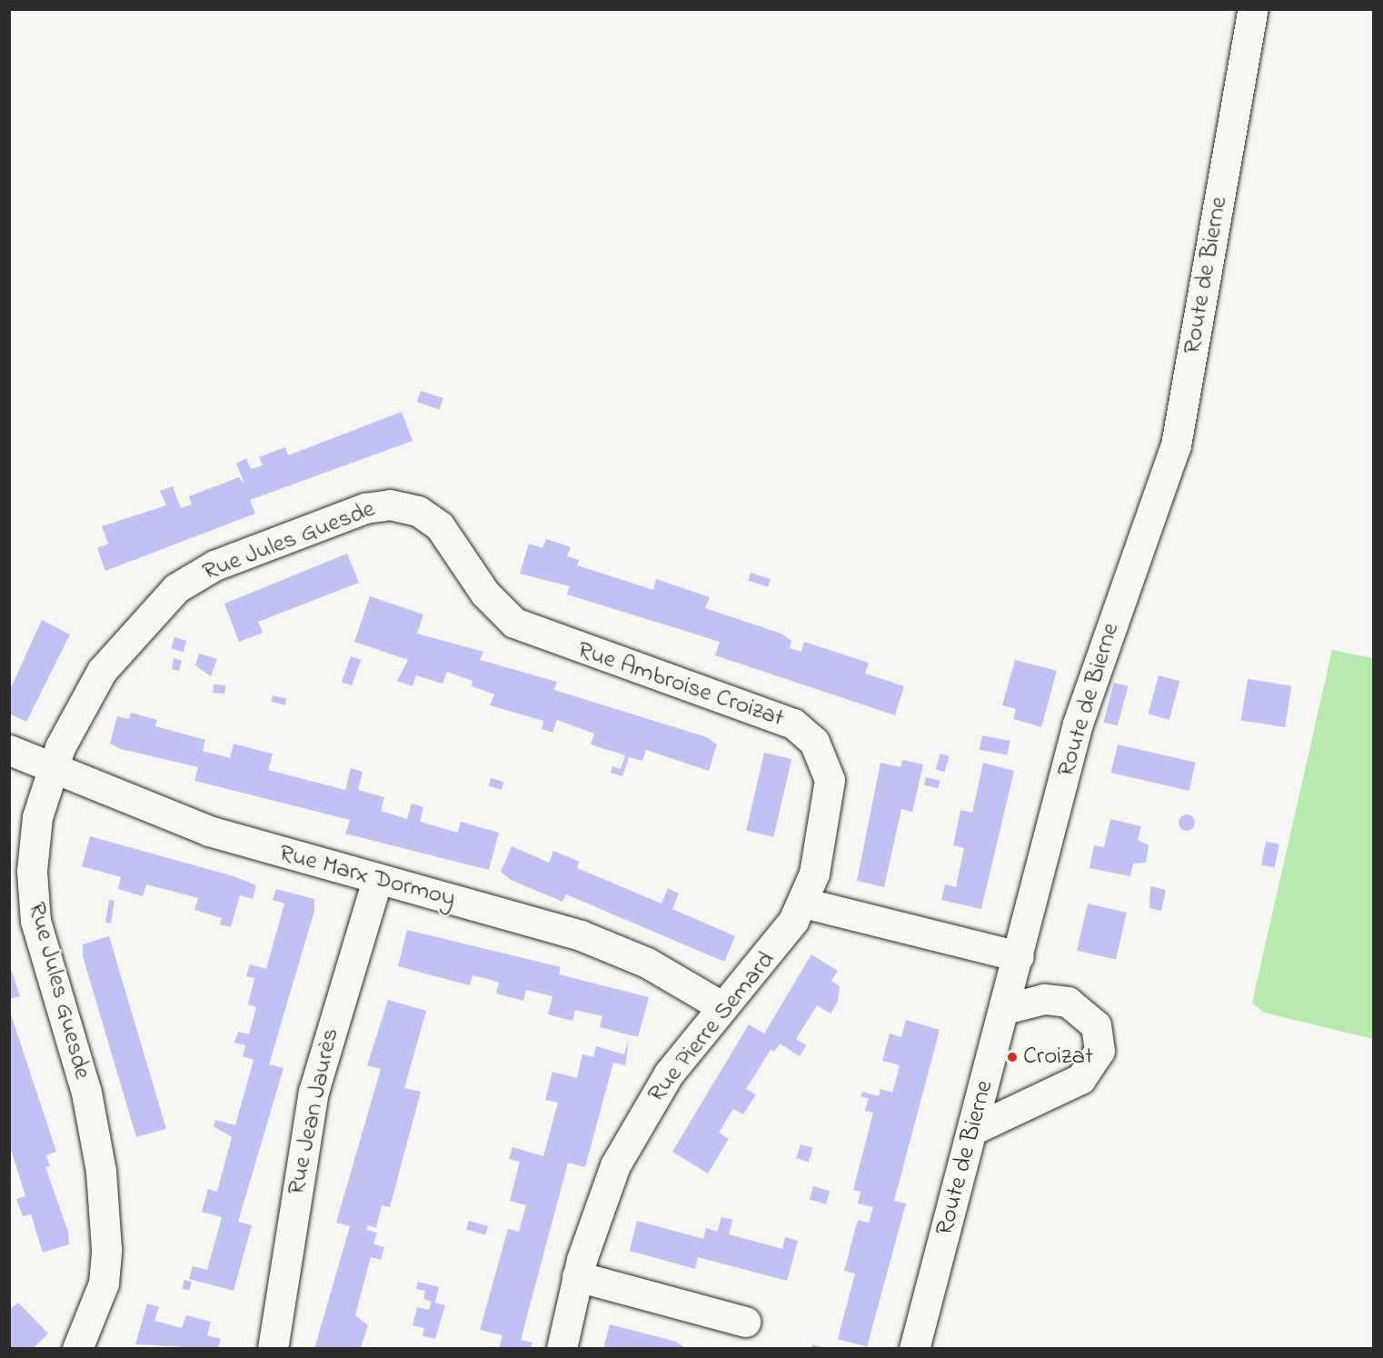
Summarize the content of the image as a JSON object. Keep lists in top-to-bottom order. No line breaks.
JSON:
{"streets":{"street":["Route de Bierne","Rue Jules Guesde","Rue Ambroise Croizat","Rue Marx Dormoy","Rue Pierre Semard","Rue Jean Jaurès"]},"crossings":[["Rue Jules Guesde","Rue Ambroise Croizat"],["Rue Jules Guesde","Rue Marx Dormoy"],["Rue Ambroise Croizat","Rue Pierre Semard"],["Rue Marx Dormoy","Rue Pierre Semard"],["Rue Marx Dormoy","Rue Jean Jaurès"]],"places":["Croizat"]}
